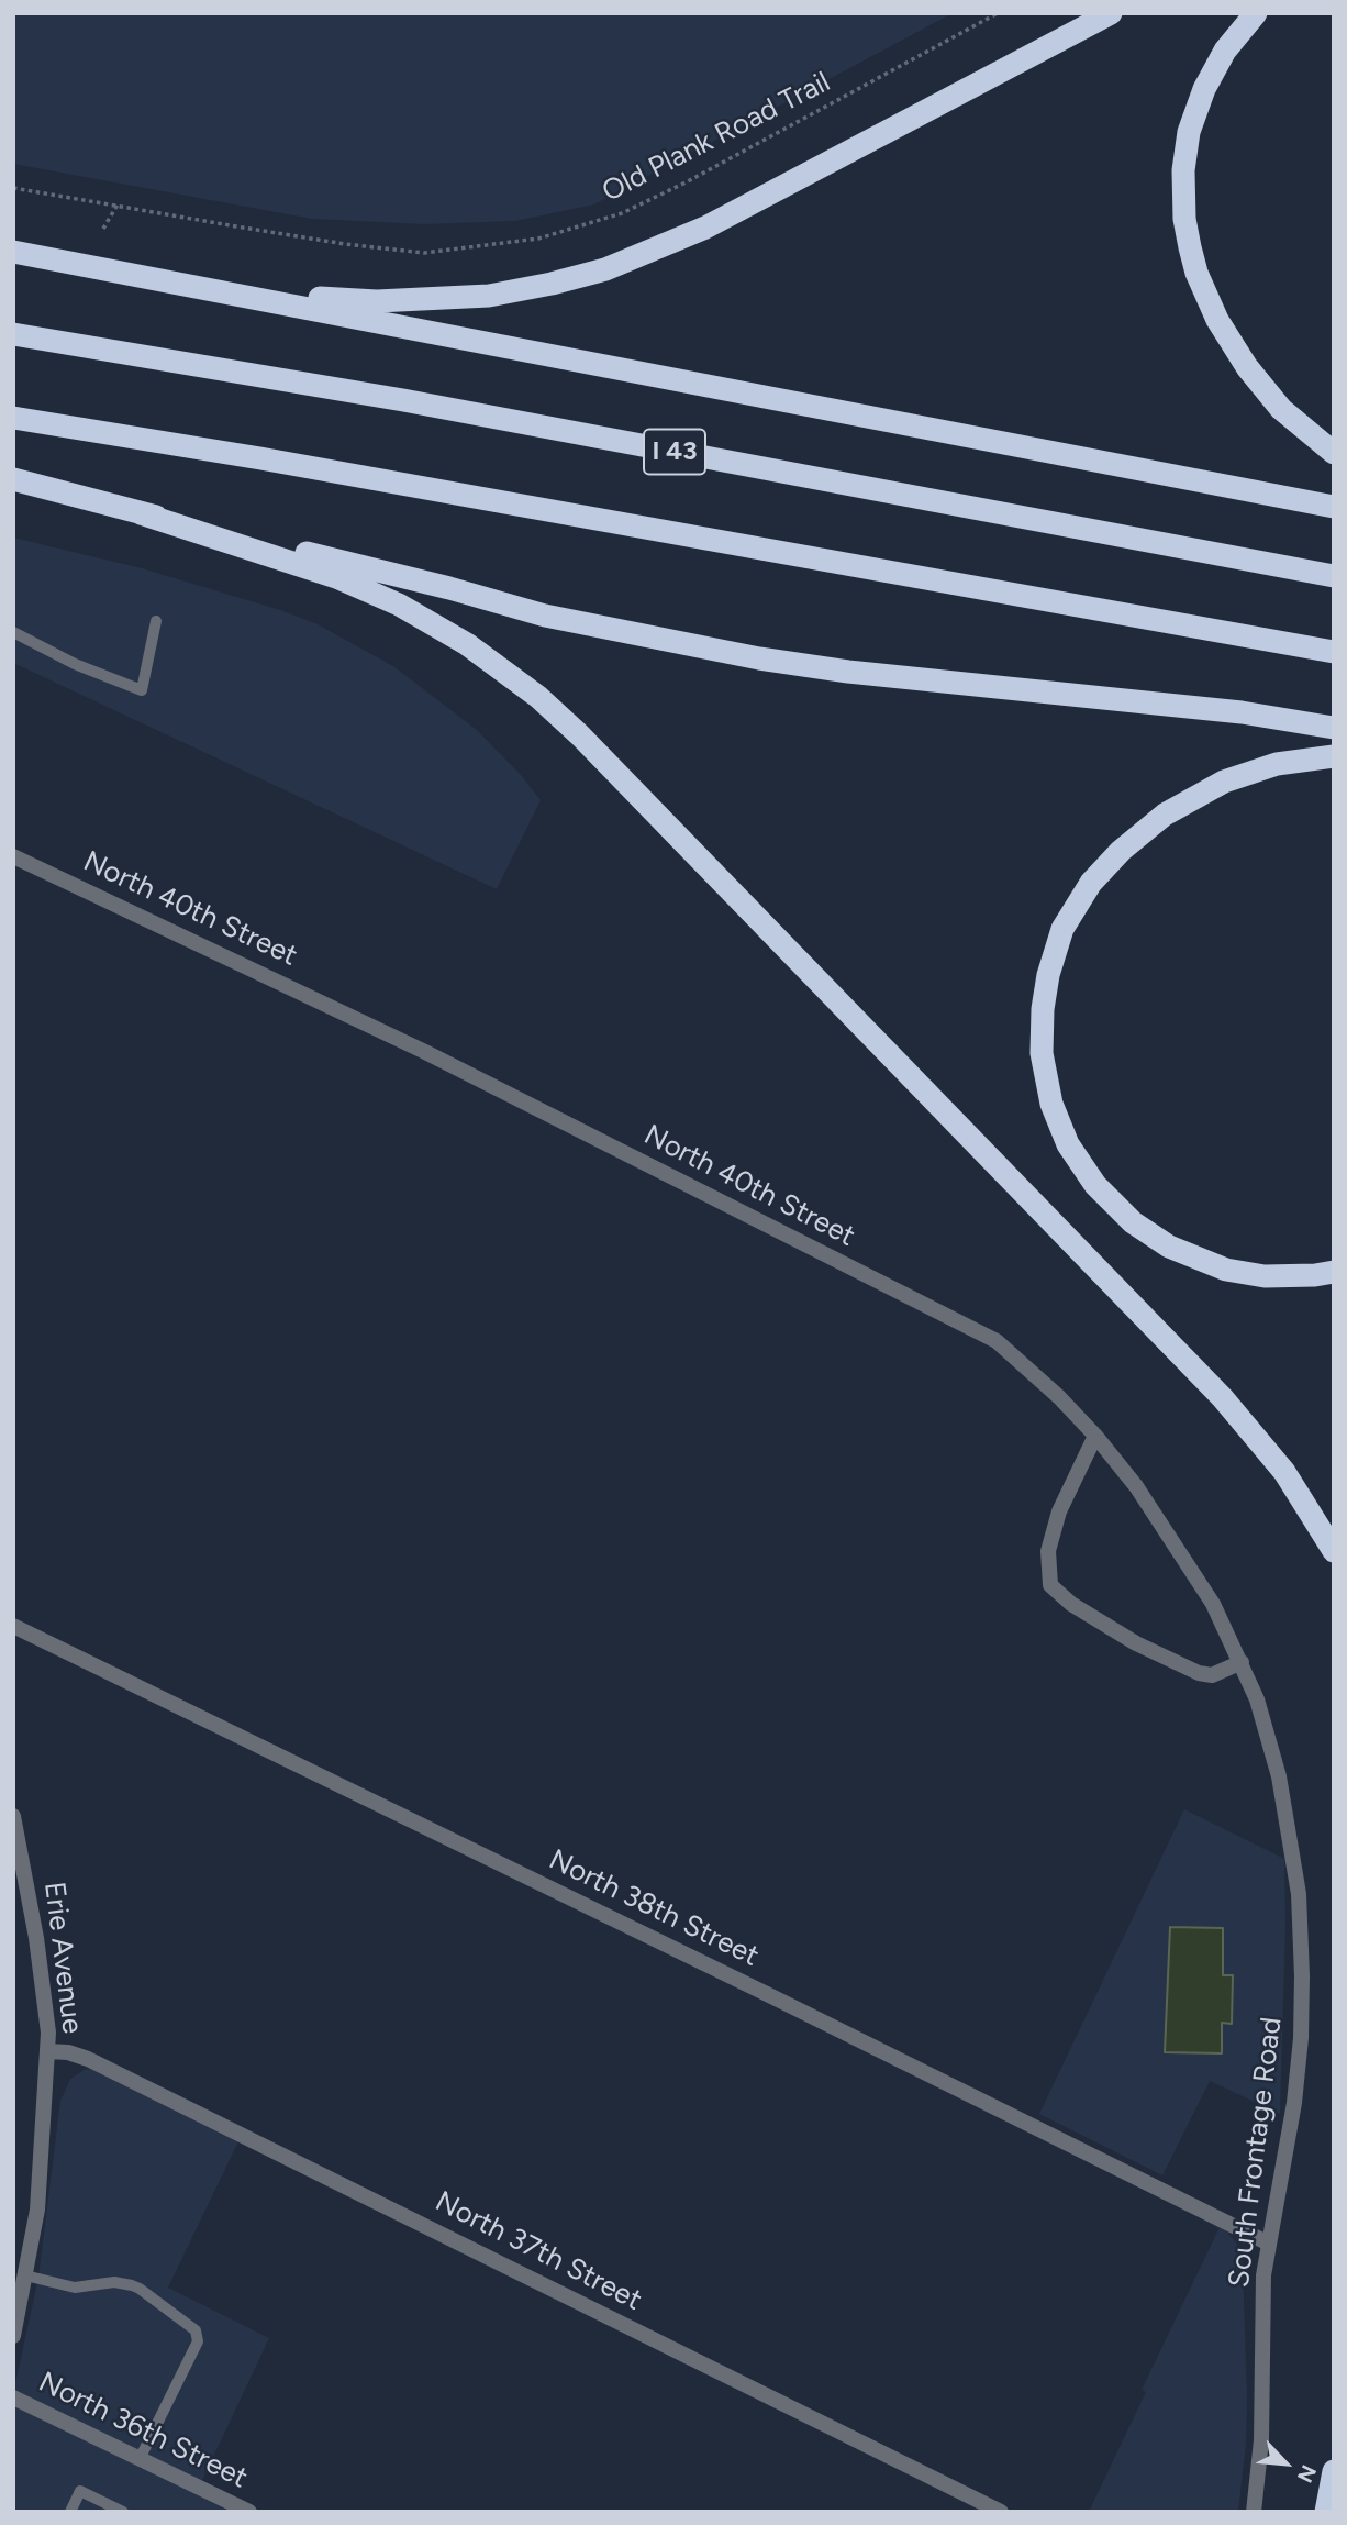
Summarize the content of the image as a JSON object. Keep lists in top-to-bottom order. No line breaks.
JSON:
{"streets":{"highway":["I 43"],"street":["North 40th Street","North 38th Street","Erie Avenue","South Frontage Road","North 37th Street","North 36th Street"],"path":["Old Plank Road Trail"]},"crossings":[["North 40th Street","South Frontage Road"],["North 38th Street","South Frontage Road"],["Erie Avenue","North 37th Street"]],"north":"bottom right"}
